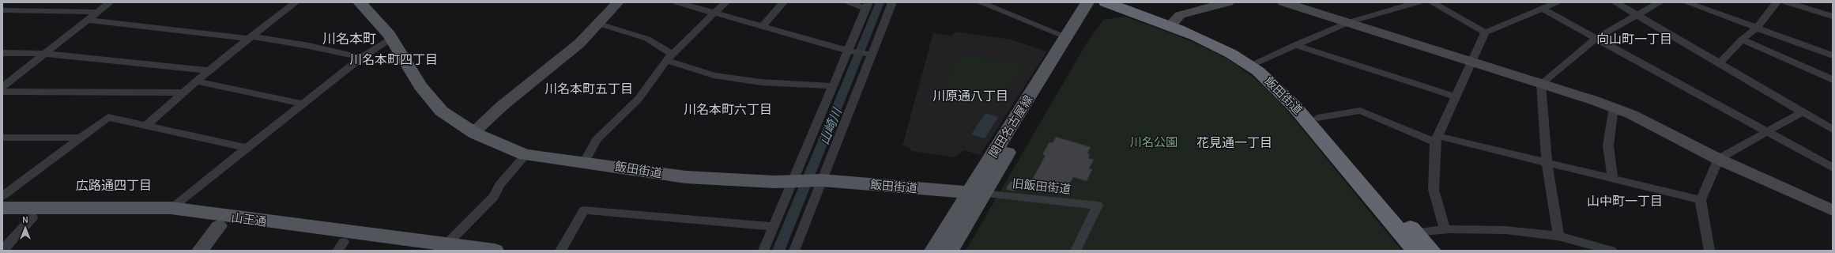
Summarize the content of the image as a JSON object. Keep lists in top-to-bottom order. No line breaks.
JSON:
{"streets":{"highway":["飯田街道"],"main road":["関田名古屋線","山王通"],"street":["旧飯田街道"]},"crossings":[["飯田街道","関田名古屋線"],["飯田街道","旧飯田街道"],["関田名古屋線","旧飯田街道"]],"districts":["川名本町","向山町一丁目","川名本町四丁目","川名本町五丁目","川原通八丁目","川名本町六丁目","花見通一丁目","広路通四丁目","山中町一丁目"],"water":["山崎川"],"parks":["川名公園"],"north":"top"}
